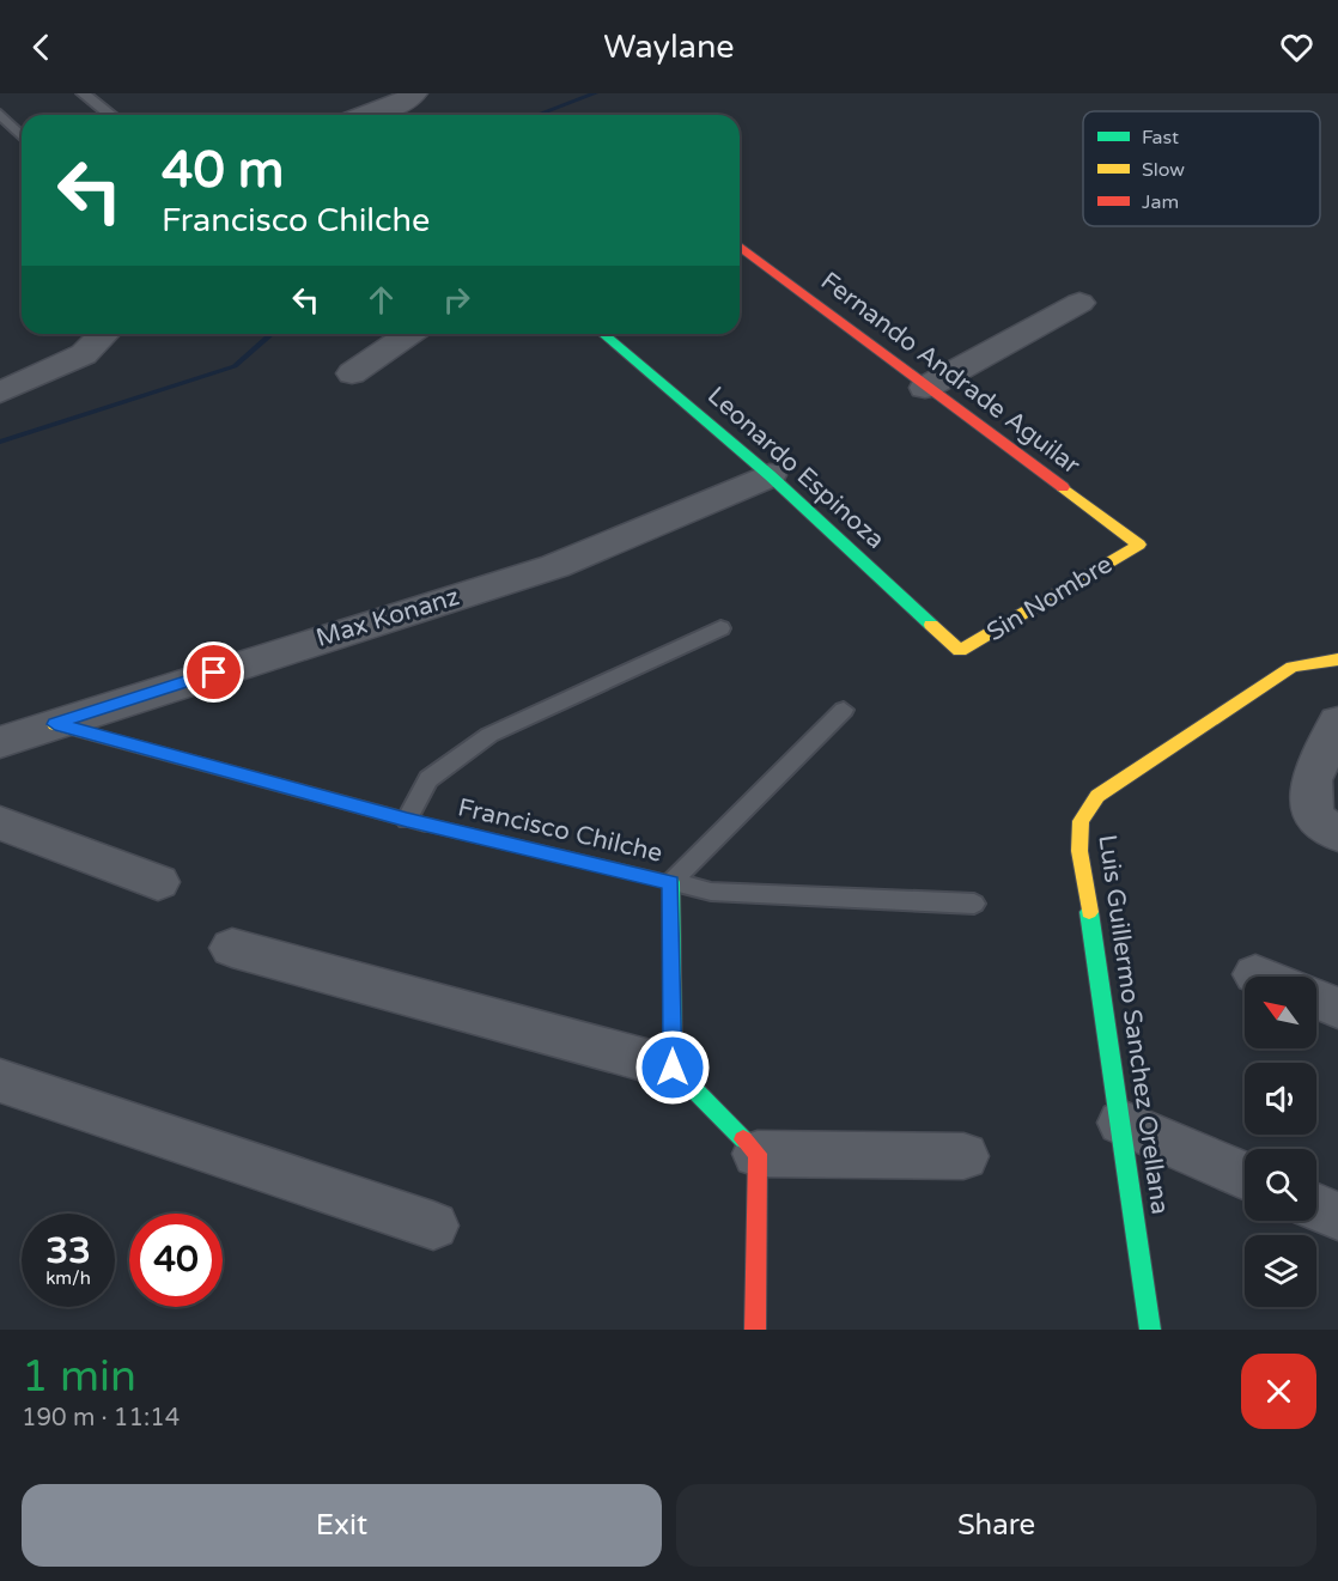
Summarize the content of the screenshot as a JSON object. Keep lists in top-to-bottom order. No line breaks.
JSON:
{"streets":{"street":["Fernando Andrade Aguilar","Leonardo Espinoza","Sin Nombre","Max Konanz","Francisco Chilche","Luis Guillermo Sanchez Orellana"]},"crossings":[["Fernando Andrade Aguilar","Sin Nombre"],["Leonardo Espinoza","Sin Nombre"],["Leonardo Espinoza","Max Konanz"],["Max Konanz","Francisco Chilche"]],"legend":["Fast","Slow","Jam"],"north":"top left","page":{"header":"Waylane","turn":["40 m","Francisco Chilche"],"speed":"33 km/h","limit":"40","heading":["1 min","190 m · 11:14"],"buttons":["Exit","Share"]}}
